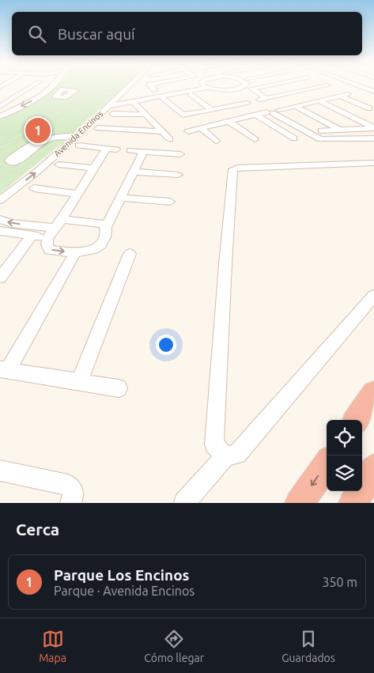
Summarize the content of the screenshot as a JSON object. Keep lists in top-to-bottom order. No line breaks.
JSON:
{"streets":{"street":["Avenida Encinos"]},"page":{"search":"Buscar aquí","pins":"1","heading":"Cerca","list":[{"mark":"1","name":"Parque Los Encinos","note":"Parque · Avenida Encinos","value":"350 m"}],"nav":["Mapa","Cómo llegar","Guardados"]}}
